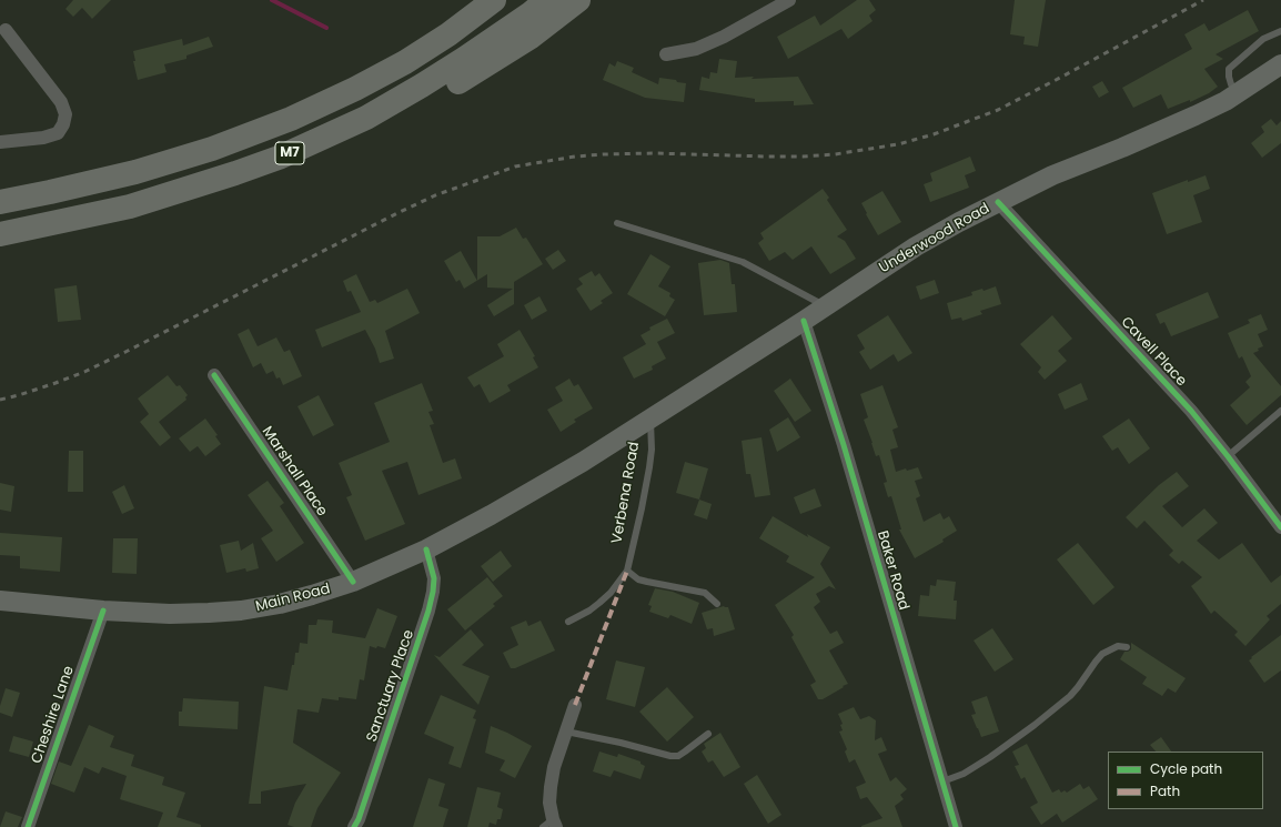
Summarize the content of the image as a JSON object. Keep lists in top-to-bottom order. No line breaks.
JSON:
{"streets":{"highway":["M7"],"main road":["Underwood Road","Main Road"],"street":["Cavell Place","Marshall Place","Baker Road","Sanctuary Place","Cheshire Lane"],"lane":["Verbena Road"]},"crossings":[["Underwood Road","Cavell Place"],["Underwood Road","Verbena Road"],["Underwood Road","Baker Road"],["Underwood Road","Main Road"],["Marshall Place","Main Road"],["Verbena Road","Main Road"],["Main Road","Sanctuary Place"],["Main Road","Cheshire Lane"]],"legend":["Cycle path","Path"]}
